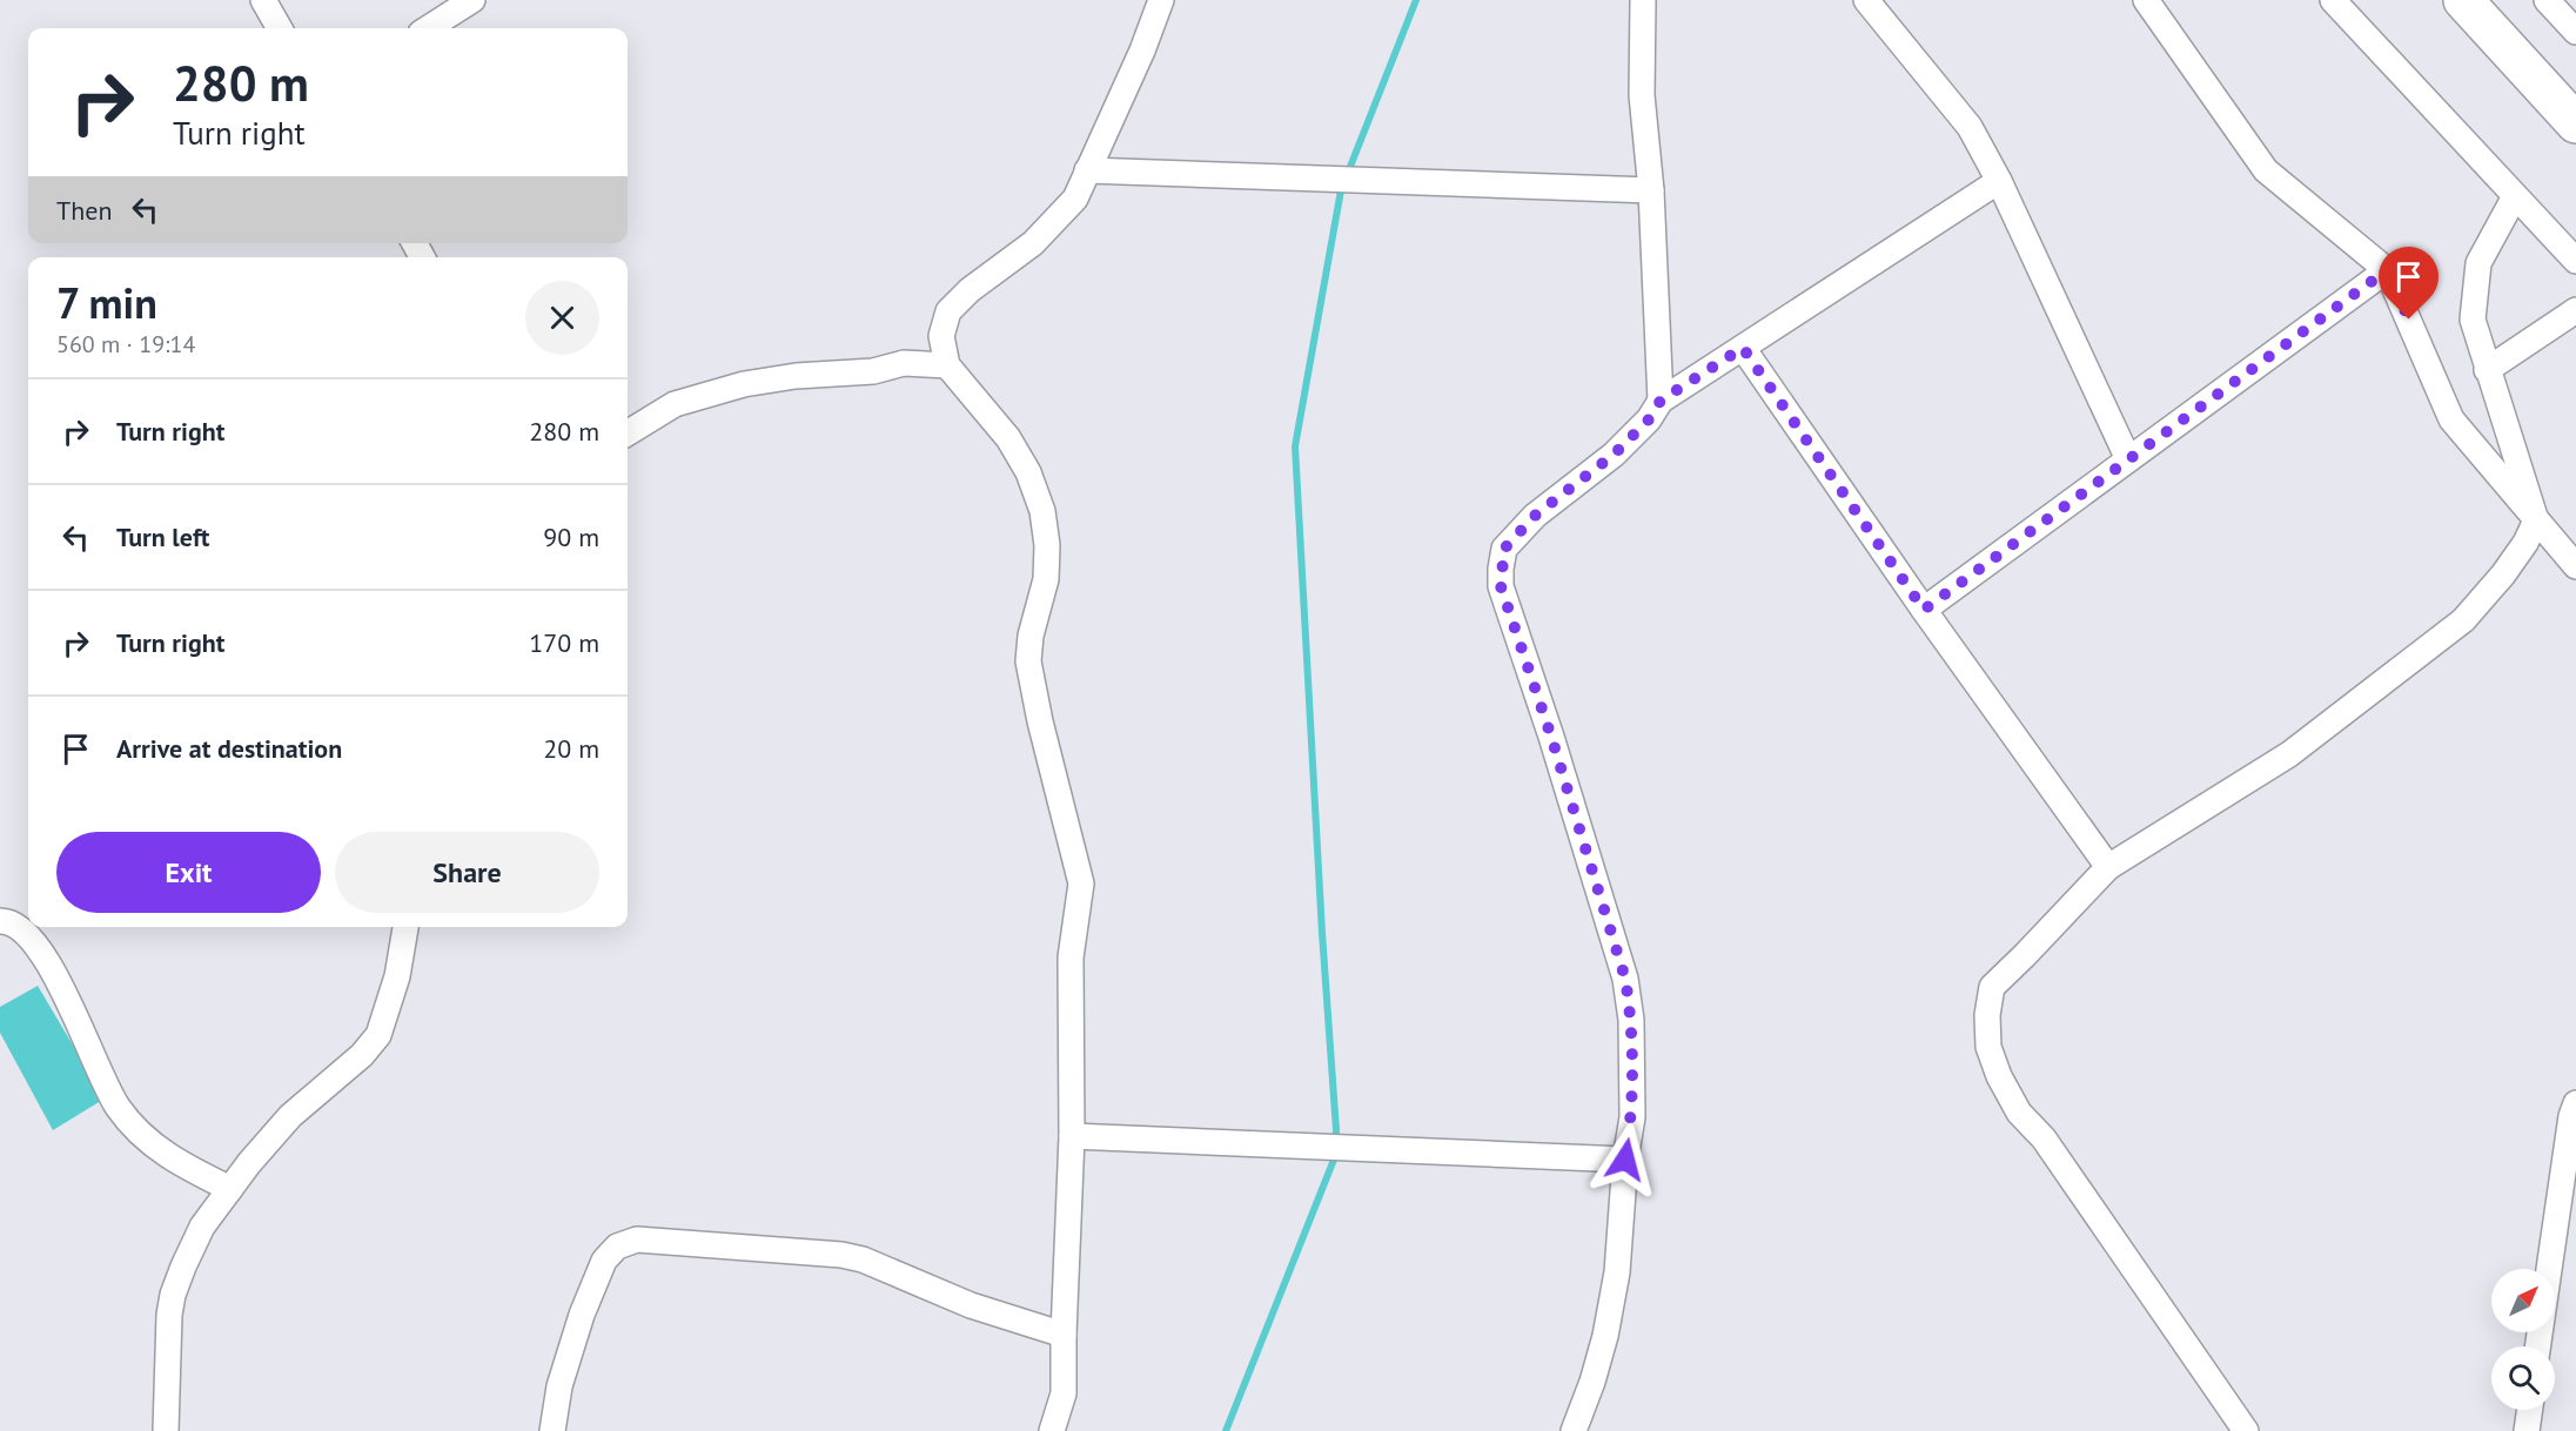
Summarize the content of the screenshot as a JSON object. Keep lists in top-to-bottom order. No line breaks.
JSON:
{"north":"top right","page":{"turn":["280 m","Turn right"],"then":"Then","heading":["7 min","560 m · 19:14"],"list":[{"name":"Turn right","value":"280 m"},{"name":"Turn left","value":"90 m"},{"name":"Turn right","value":"170 m"},{"name":"Arrive at destination","value":"20 m"}],"buttons":["Exit","Share"]}}
